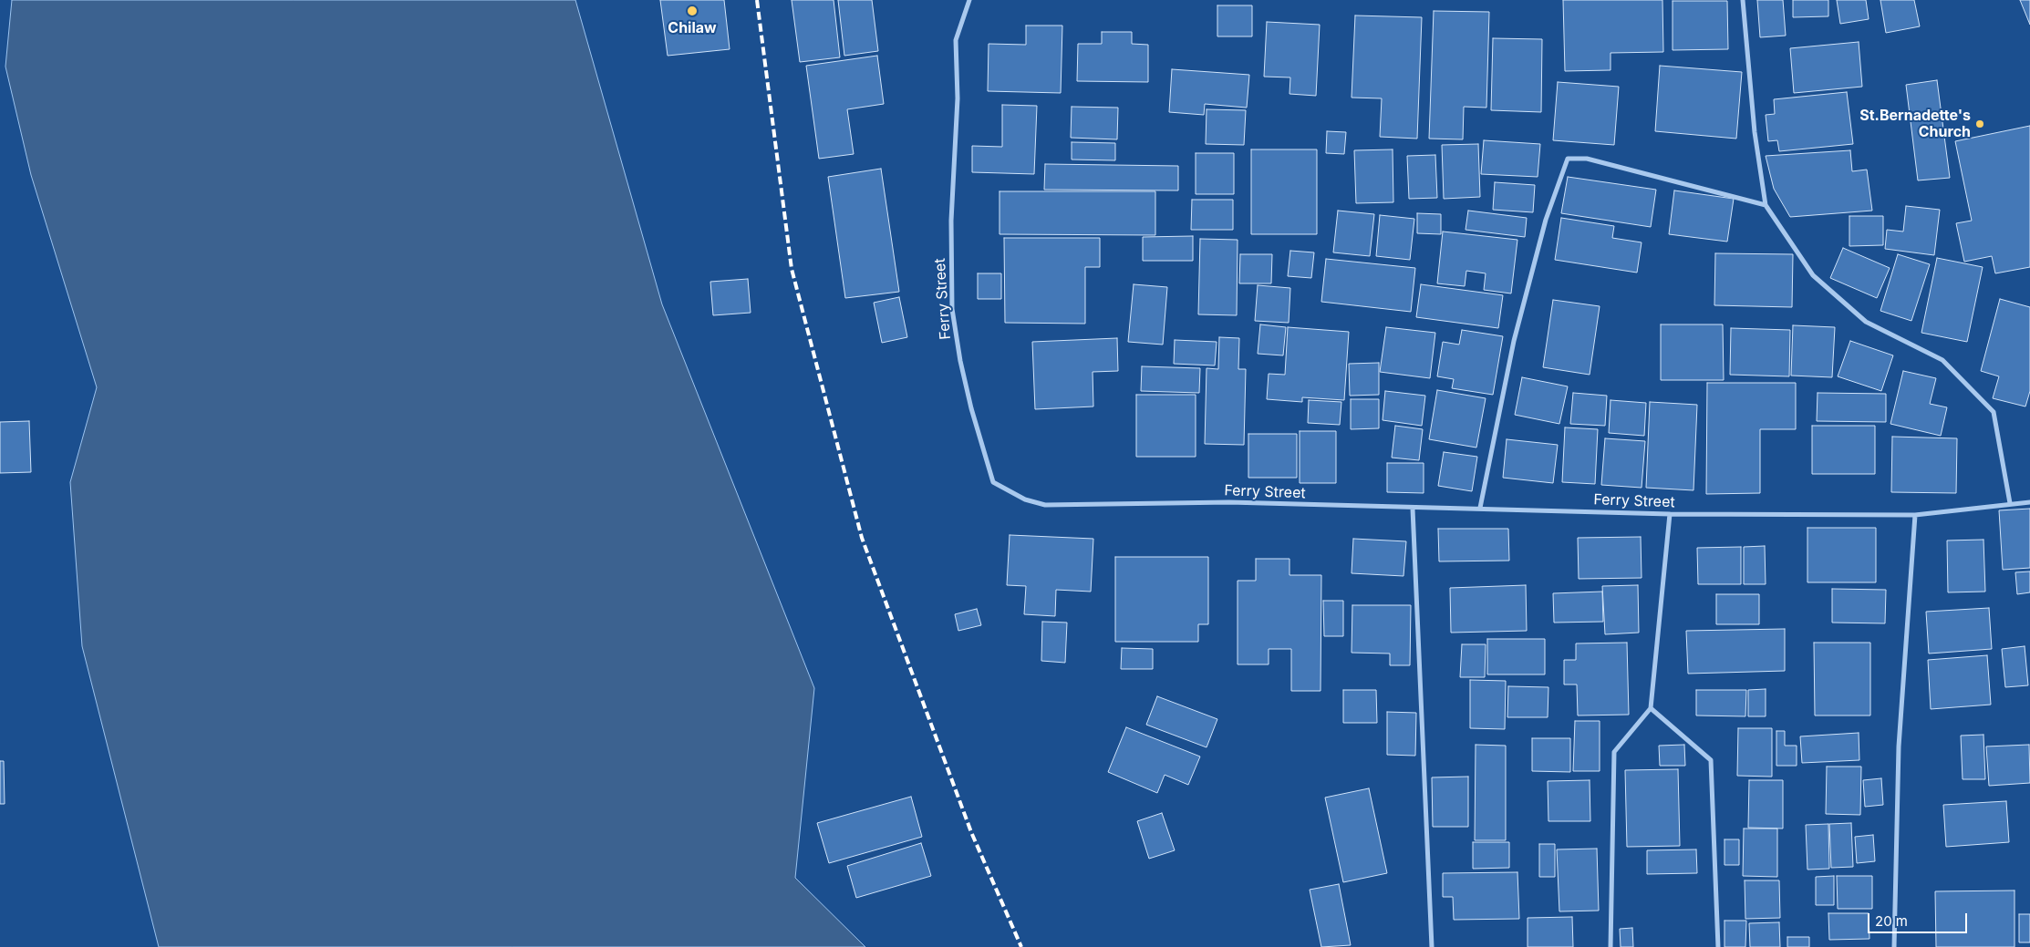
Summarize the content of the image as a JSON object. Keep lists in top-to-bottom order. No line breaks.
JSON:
{"streets":{"street":["Ferry Street"]},"places":["Chilaw","St.Bernadette's Church"],"scale_bar":"20 m"}
